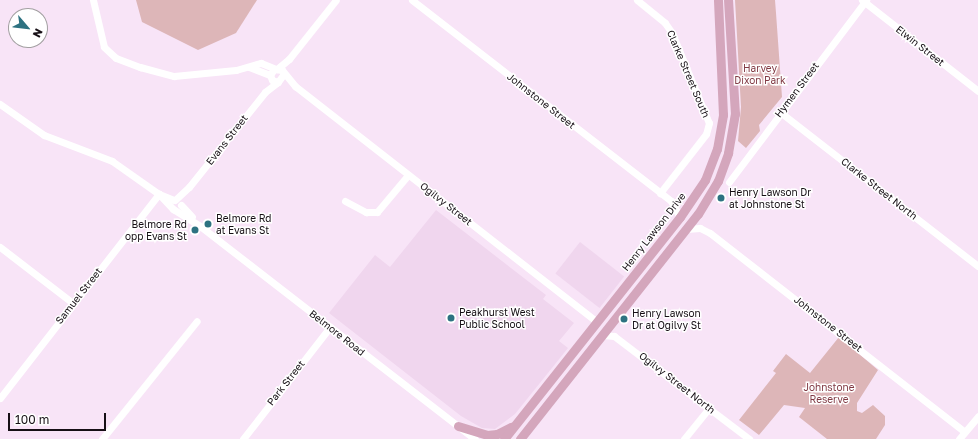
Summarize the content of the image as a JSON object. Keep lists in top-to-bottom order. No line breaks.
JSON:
{"streets":{"main road":["Henry Lawson Drive"],"street":["Elwin Street","Clarke Street South","Hymen Street","Johnstone Street","Evans Street","Clarke Street North","Ogilvy Street","Samuel Street","Belmore Road","Park Street","Ogilvy Street North"]},"crossings":[["Elwin Street","Hymen Street"],["Clarke Street South","Johnstone Street"],["Hymen Street","Clarke Street North"],["Johnstone Street","Henry Lawson Drive"],["Evans Street","Ogilvy Street"],["Evans Street","Belmore Road"],["Ogilvy Street","Henry Lawson Drive"],["Samuel Street","Belmore Road"],["Belmore Road","Park Street"]],"parks":["Harvey Dixon Park","Johnstone Reserve"],"places":["Henry Lawson Dr at Johnstone St","Belmore Rd at Evans St","Belmore Rd opp Evans St","Peakhurst West Public School","Henry Lawson Dr at Ogilvy St"],"scale_bar":"100 m","north":"bottom right"}
